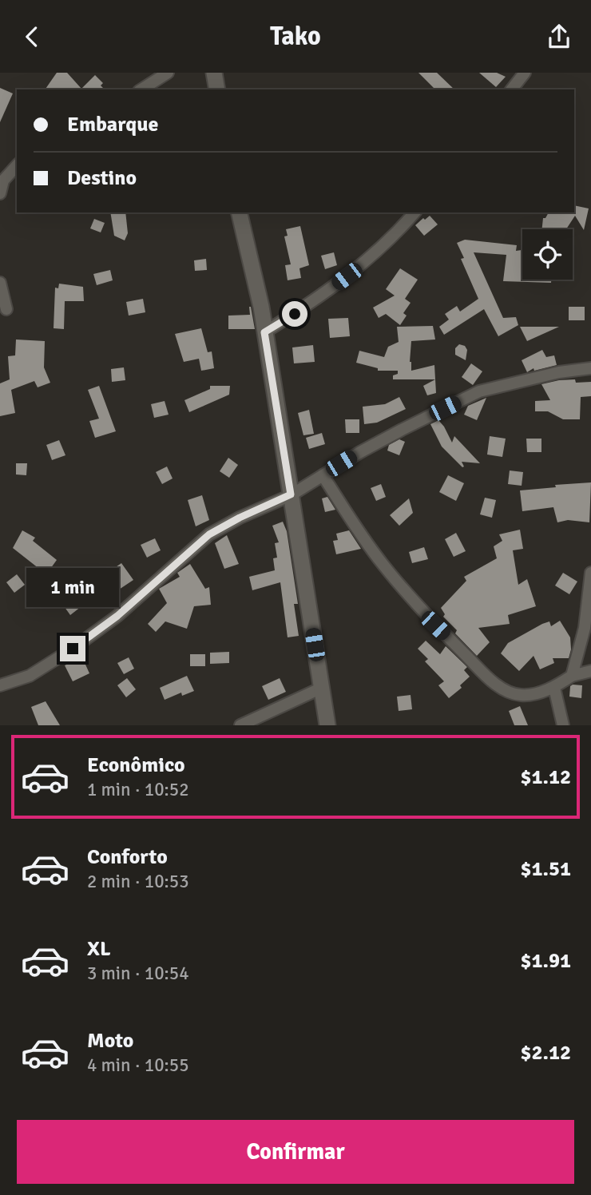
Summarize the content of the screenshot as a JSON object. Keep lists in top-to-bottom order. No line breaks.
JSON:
{"page":{"header":"Tako","banner":["Embarque","Destino"],"bubble":"1 min","list":[{"name":"Econômico","note":"1 min · 10:52","value":"$1.12"},{"name":"Conforto","note":"2 min · 10:53","value":"$1.51"},{"name":"XL","note":"3 min · 10:54","value":"$1.91"},{"name":"Moto","note":"4 min · 10:55","value":"$2.12"}],"buttons":"Confirmar"}}
